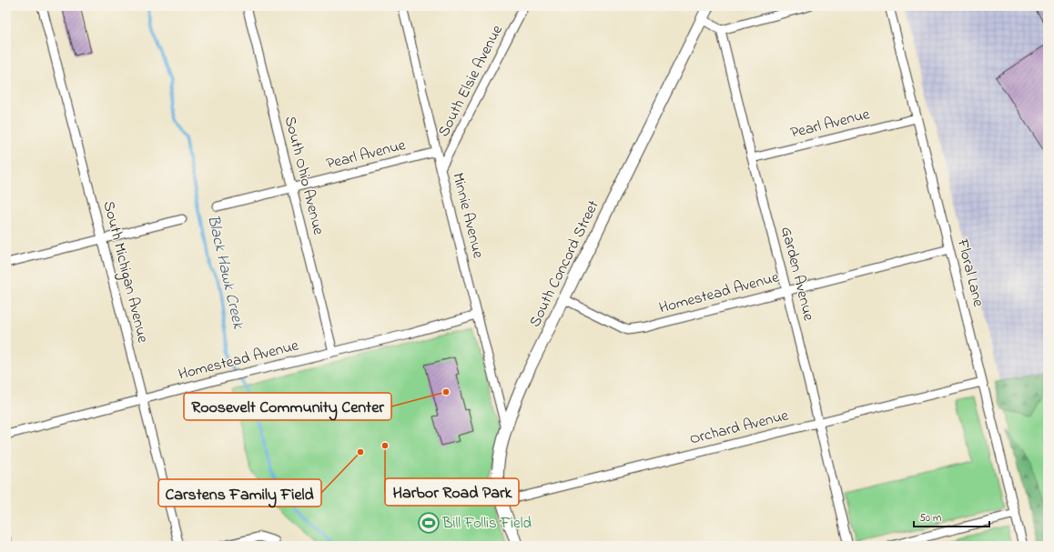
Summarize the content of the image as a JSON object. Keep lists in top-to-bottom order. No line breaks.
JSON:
{"streets":{"street":["South Elsie Avenue","Pearl Avenue","South Ohio Avenue","Minnie Avenue","South Concord Street","South Michigan Avenue","Floral Lane","Garden Avenue","Homestead Avenue","Orchard Avenue"]},"crossings":[["South Elsie Avenue","Minnie Avenue"],["Pearl Avenue","South Ohio Avenue"],["Pearl Avenue","Minnie Avenue"],["Pearl Avenue","Floral Lane"],["Pearl Avenue","Garden Avenue"],["South Ohio Avenue","Homestead Avenue"],["Minnie Avenue","South Concord Street"],["Minnie Avenue","Homestead Avenue"],["South Concord Street","Homestead Avenue"],["South Concord Street","Orchard Avenue"],["South Michigan Avenue","Homestead Avenue"],["Floral Lane","Homestead Avenue"],["Floral Lane","Orchard Avenue"],["Garden Avenue","Homestead Avenue"],["Garden Avenue","Orchard Avenue"]],"water":["Black Hawk Creek"],"places":{"other":["Roosevelt Community Center","Harbor Road Park","Carstens Family Field"],"sports":["Bill Follis Field"]},"scale_bar":"50 m"}
